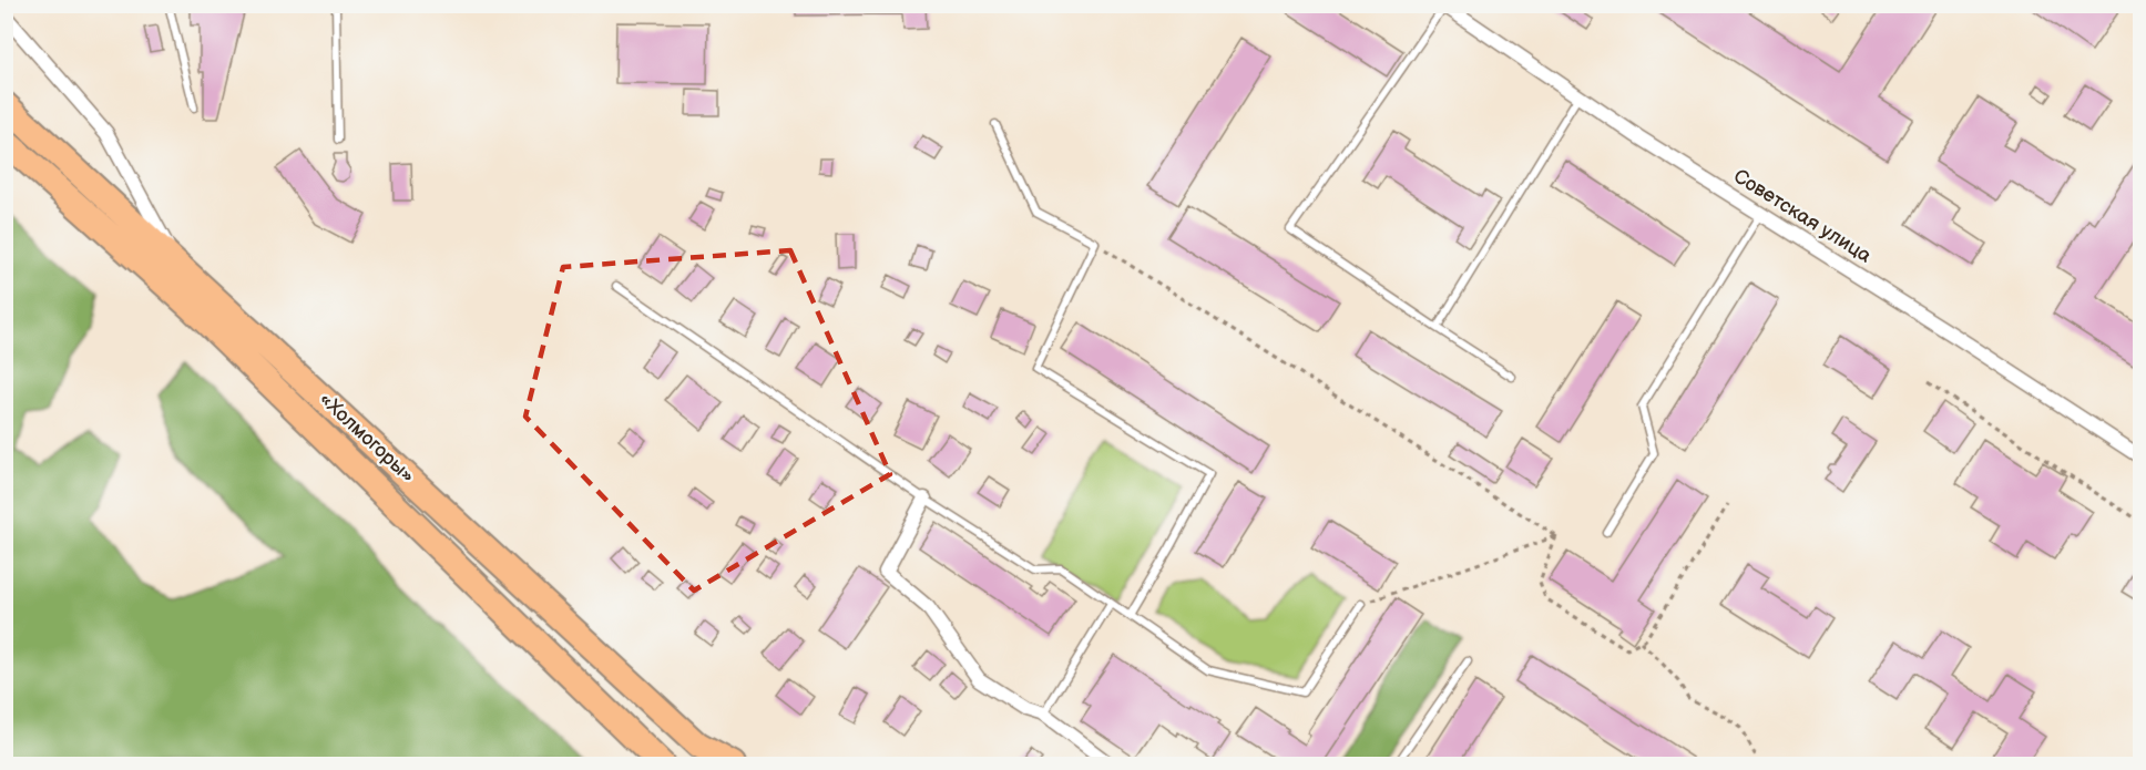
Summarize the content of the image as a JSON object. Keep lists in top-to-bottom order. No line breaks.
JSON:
{"streets":{"highway":["«Холмогоры»"],"street":["Советская улица"]}}
